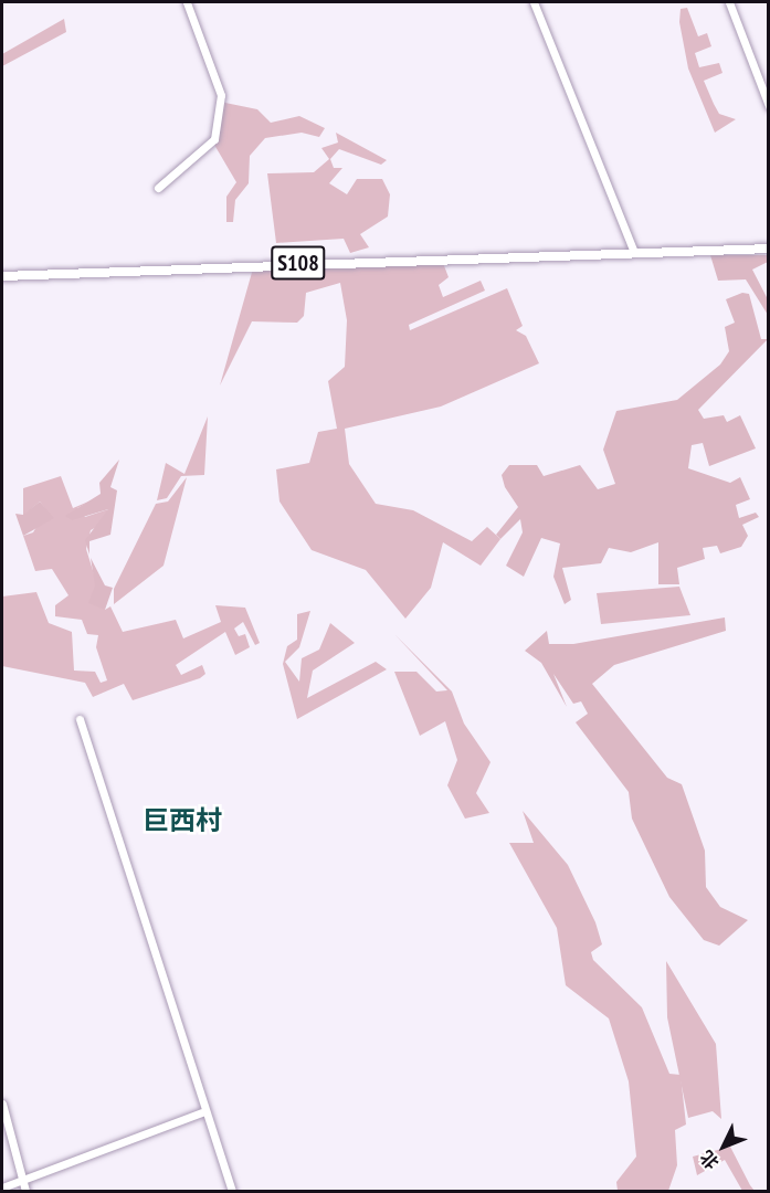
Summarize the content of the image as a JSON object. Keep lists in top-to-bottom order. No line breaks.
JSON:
{"streets":{"main road":["S108"]},"districts":["巨西村"],"north":"bottom left"}
